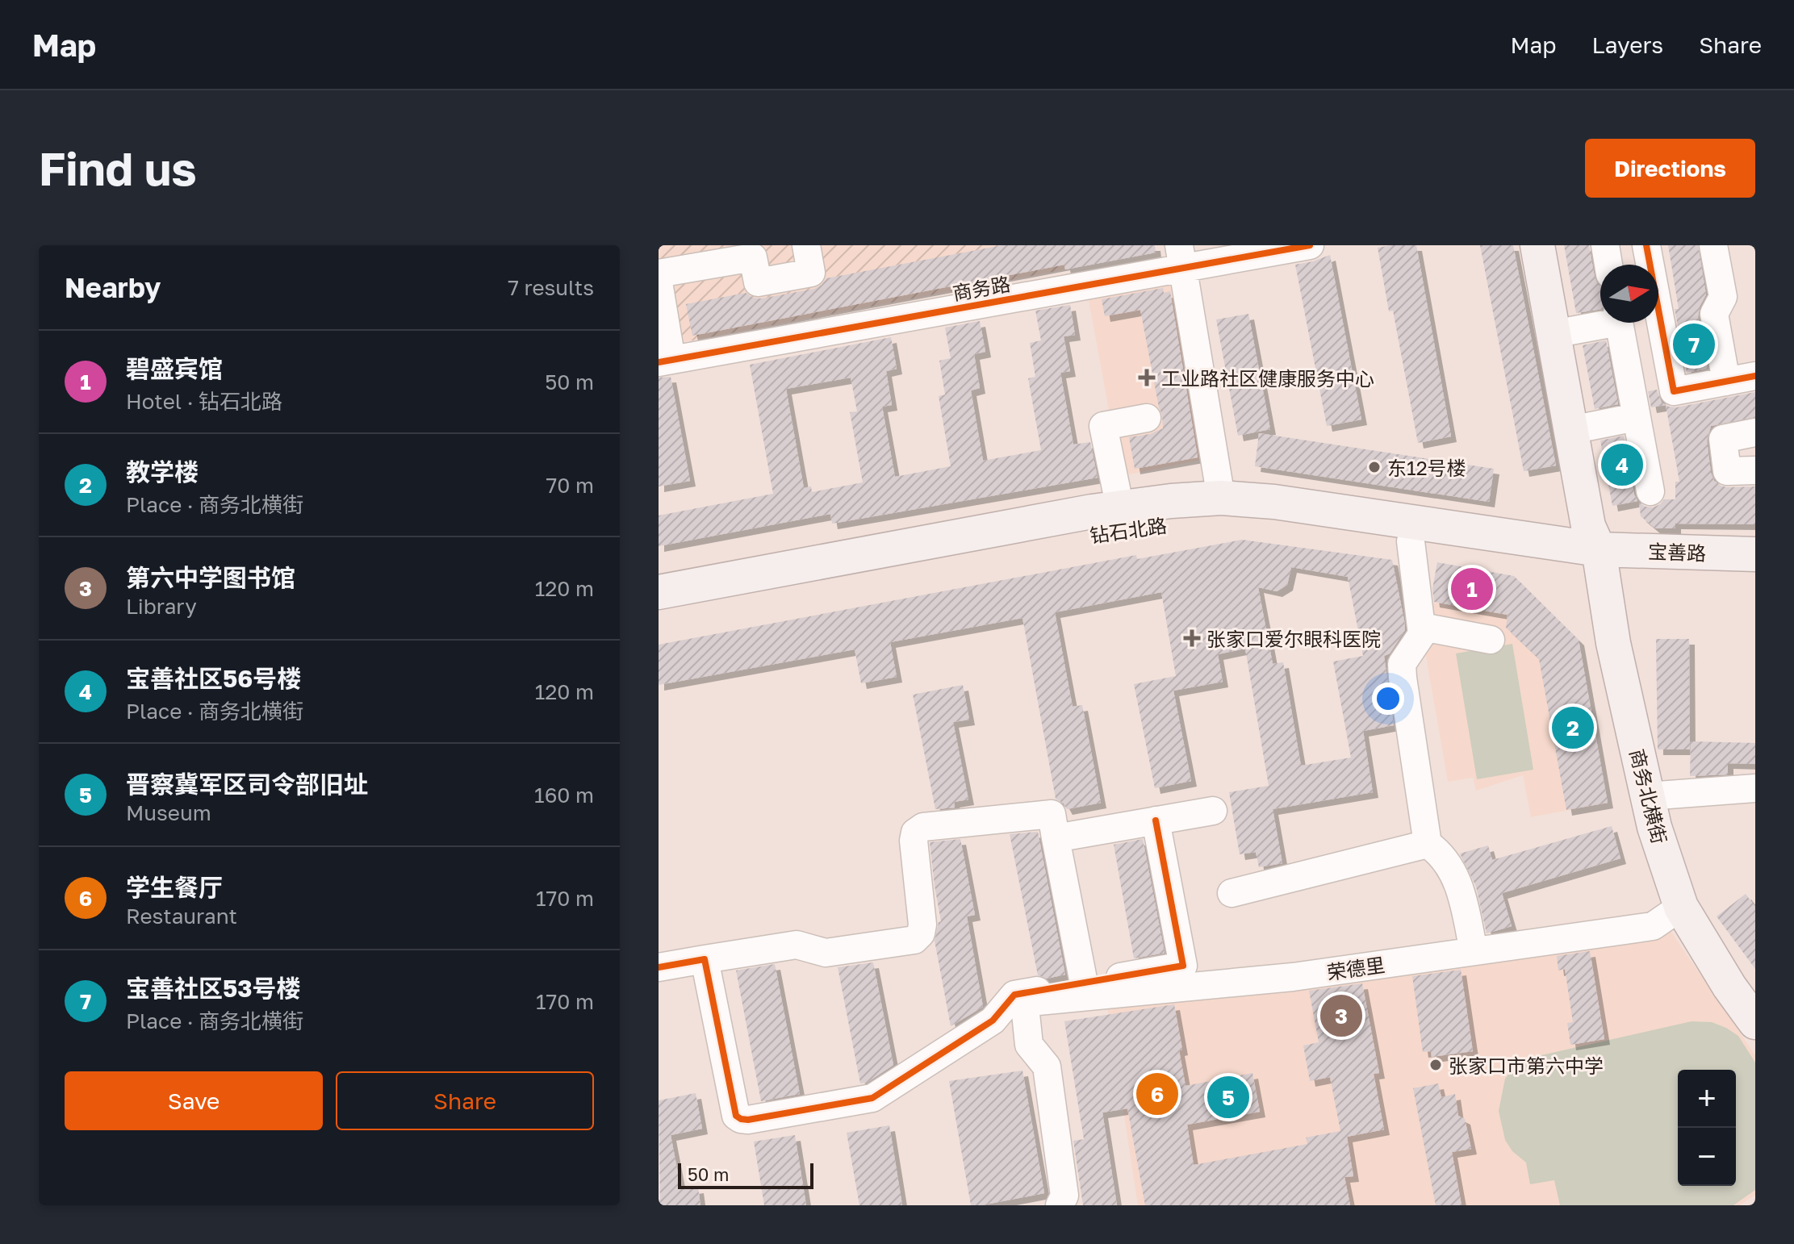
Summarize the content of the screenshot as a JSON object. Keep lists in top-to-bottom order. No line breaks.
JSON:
{"streets":{"main road":["钻石北路","宝善路","商务北横街"],"street":["商务路","荣德里"]},"crossings":[["钻石北路","宝善路"],["钻石北路","商务北横街"],["宝善路","商务北横街"],["商务北横街","荣德里"]],"places":{"health":["工业路社区健康服务中心","张家口爱尔眼科医院"],"other":["东12号楼","张家口市第六中学"]},"scale_bar":"50 m","north":"right","page":{"header":"Map","nav":["Map","Layers","Share"],"buttons":["Directions",["Save","Share"]],"title":"Find us","heading":["Nearby","7 results"],"pins":["7","4","1","2","3","6","5"],"list":[{"mark":"1","name":"碧盛宾馆","note":"Hotel · 钻石北路","value":"50 m"},{"mark":"2","name":"教学楼","note":"Place · 商务北横街","value":"70 m"},{"mark":"3","name":"第六中学图书馆","note":"Library","value":"120 m"},{"mark":"4","name":"宝善社区56号楼","note":"Place · 商务北横街","value":"120 m"},{"mark":"5","name":"晋察冀军区司令部旧址","note":"Museum","value":"160 m"},{"mark":"6","name":"学生餐厅","note":"Restaurant","value":"170 m"},{"mark":"7","name":"宝善社区53号楼","note":"Place · 商务北横街","value":"170 m"}],"map_buttons":["+","−"],"scale":"50 m"}}
